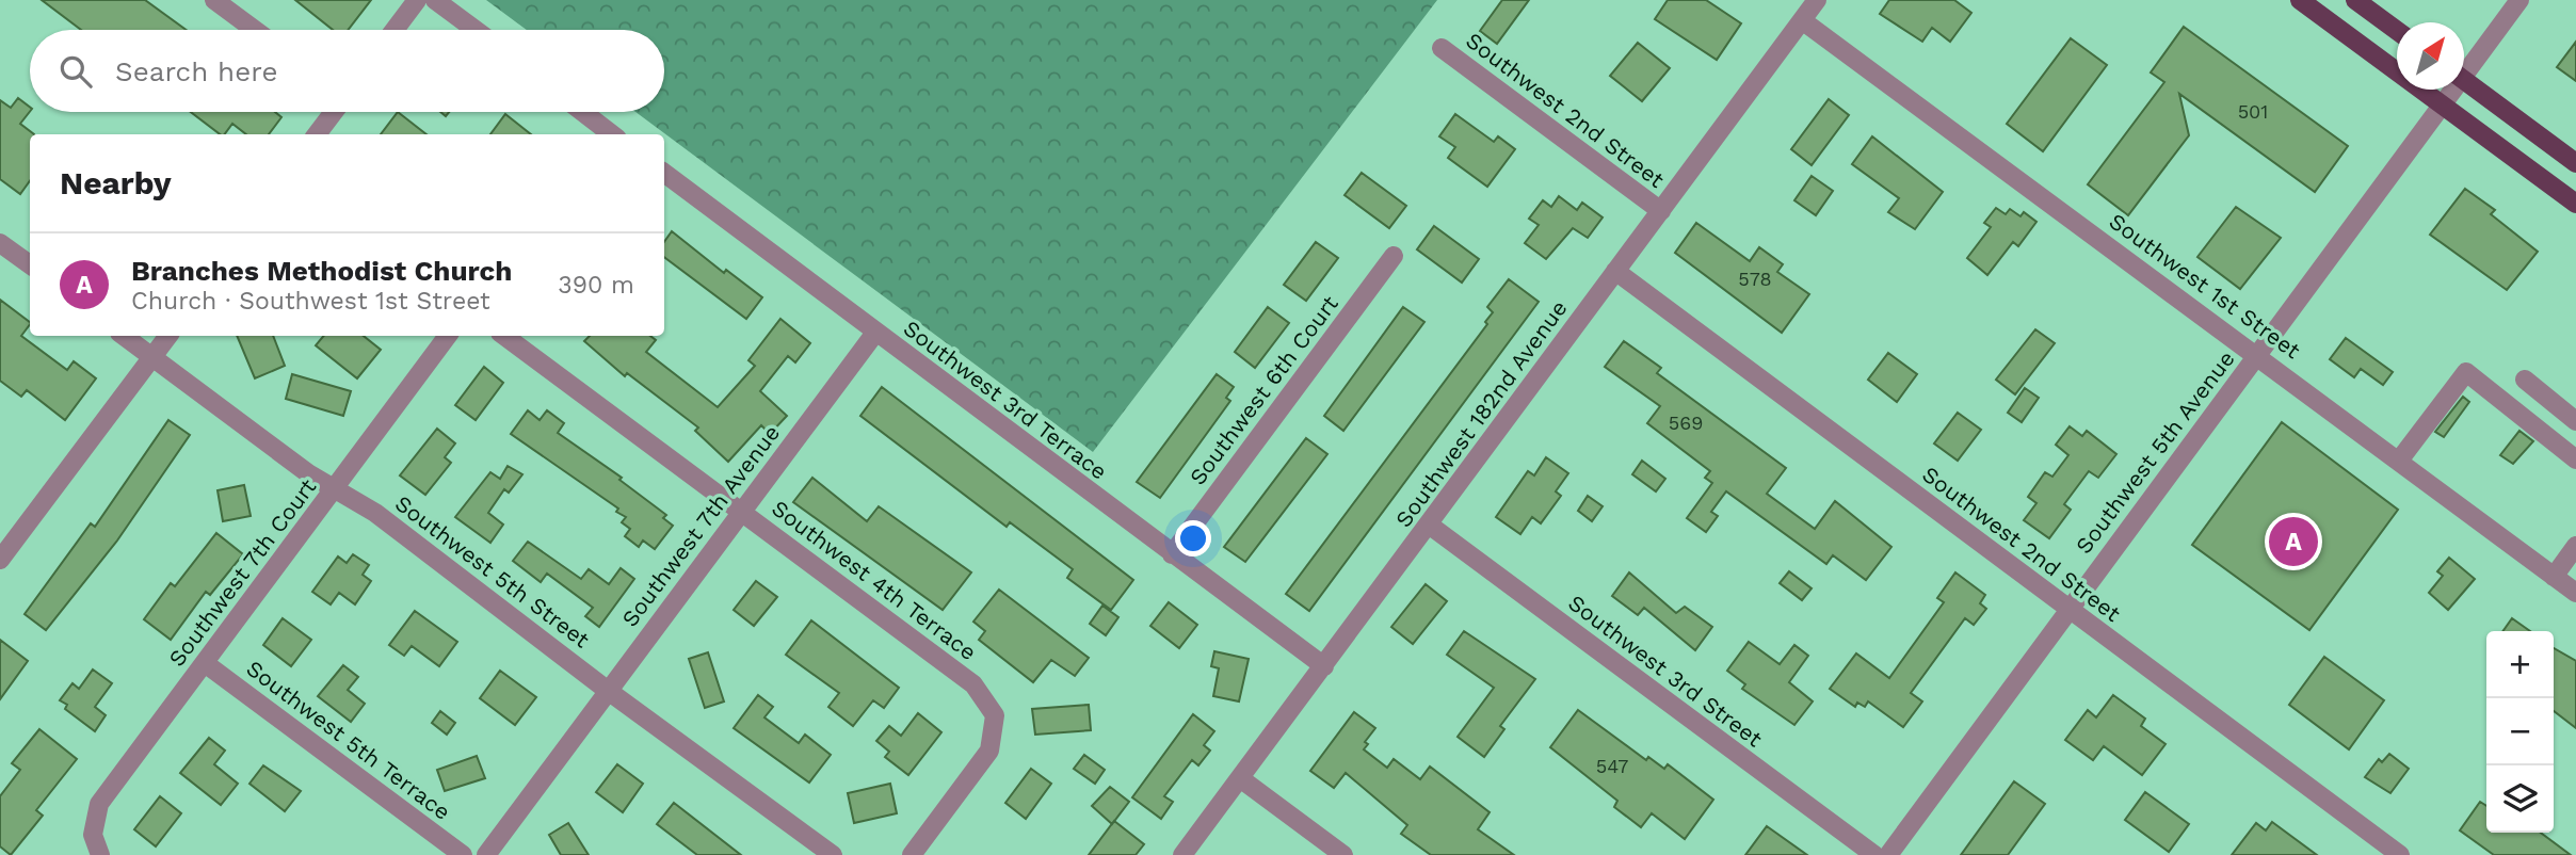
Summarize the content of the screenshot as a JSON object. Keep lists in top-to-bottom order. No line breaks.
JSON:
{"streets":{"street":["Southwest 2nd Street","Southwest 1st Street","Southwest 6th Court","Southwest 3rd Terrace","Southwest 182nd Avenue","Southwest 5th Avenue","Southwest 7th Avenue","Southwest 5th Street","Southwest 7th Court","Southwest 4th Terrace","Southwest 3rd Street","Southwest 5th Terrace"]},"crossings":[["Southwest 2nd Street","Southwest 182nd Avenue"],["Southwest 2nd Street","Southwest 5th Avenue"],["Southwest 1st Street","Southwest 182nd Avenue"],["Southwest 1st Street","Southwest 5th Avenue"],["Southwest 6th Court","Southwest 3rd Terrace"],["Southwest 3rd Terrace","Southwest 182nd Avenue"],["Southwest 3rd Terrace","Southwest 7th Avenue"],["Southwest 182nd Avenue","Southwest 3rd Street"],["Southwest 7th Avenue","Southwest 5th Street"],["Southwest 7th Avenue","Southwest 4th Terrace"],["Southwest 5th Street","Southwest 7th Court"],["Southwest 7th Court","Southwest 5th Terrace"]],"house_numbers":["501","578","569","547"],"north":"top right","page":{"search":"Search here","heading":"Nearby","list":[{"mark":"A","name":"Branches Methodist Church","note":"Church · Southwest 1st Street","value":"390 m"}],"pins":"A","map_buttons":["+","−"]}}
